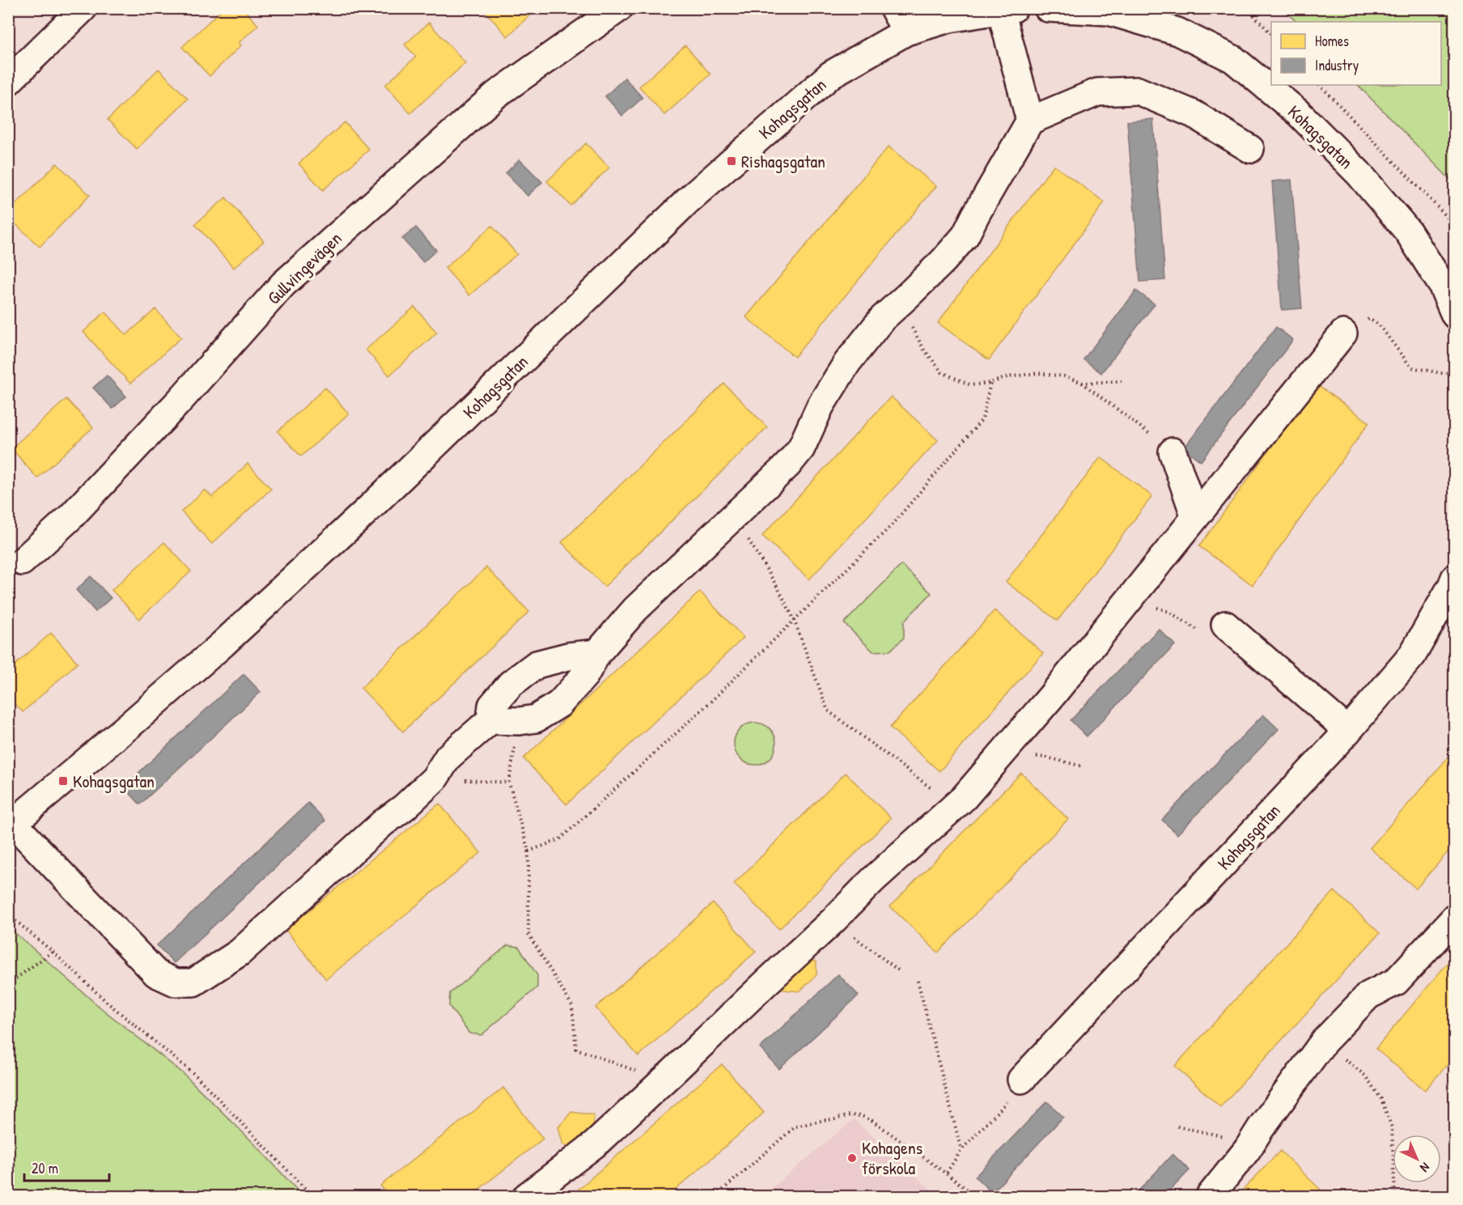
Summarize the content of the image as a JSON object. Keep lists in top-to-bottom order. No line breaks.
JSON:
{"streets":{"street":["Kohagsgatan","Gullvingevägen"]},"places":{"transit":["Rishagsgatan","Kohagsgatan"],"other":["Kohagens förskola"]},"legend":["Homes","Industry"],"scale_bar":"20 m","north":"bottom right"}
